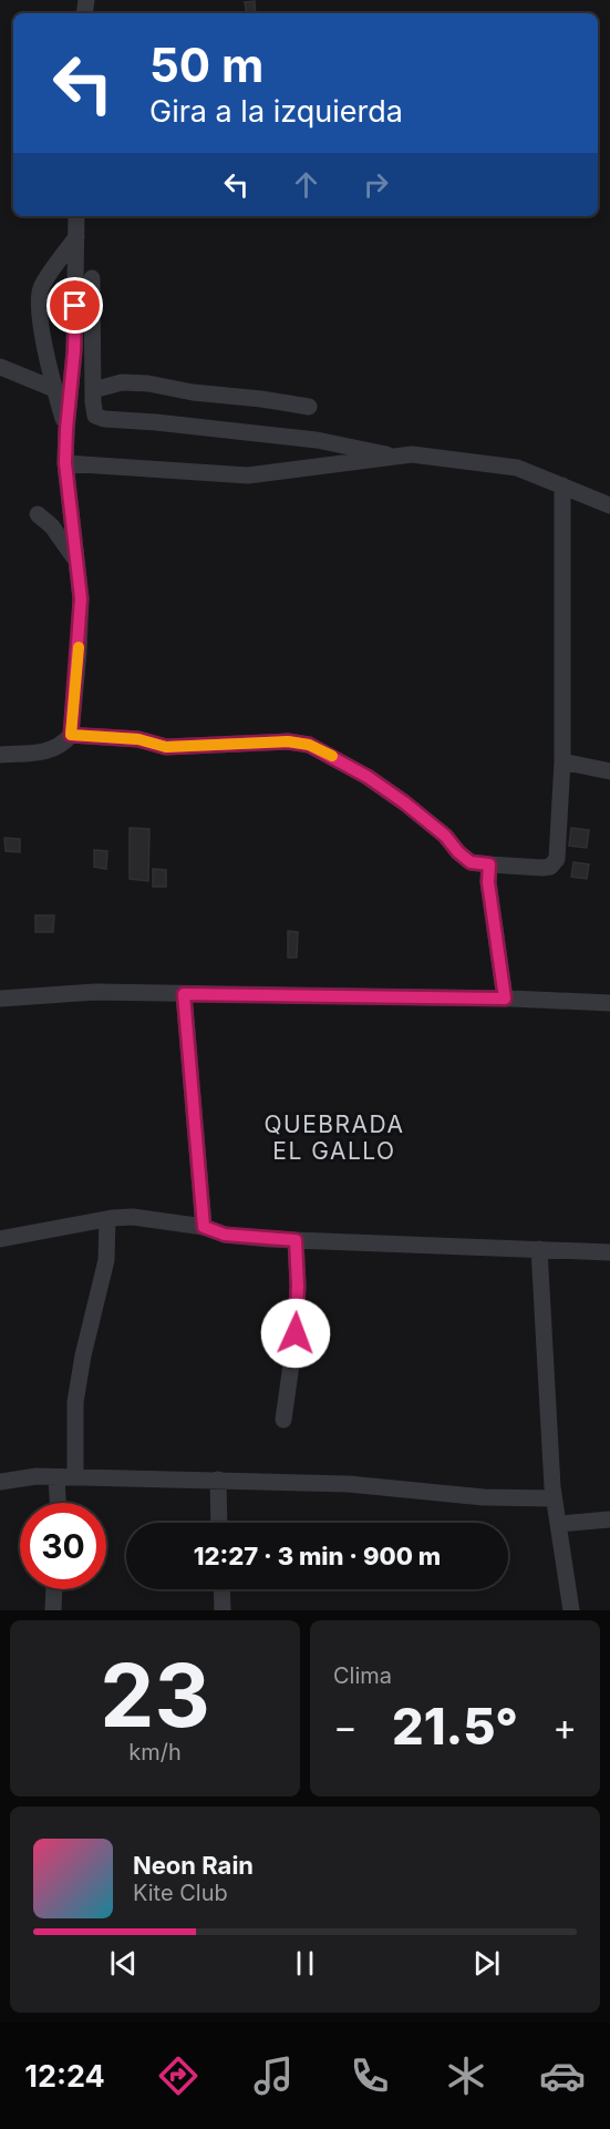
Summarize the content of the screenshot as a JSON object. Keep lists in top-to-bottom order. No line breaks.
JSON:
{"districts":["QUEBRADA EL GALLO"],"page":{"turn":["50 m","Gira a la izquierda"],"limit":"30","trip":"12:27 · 3 min · 900 m","tile":[["23","km/h"],"Clima"],"heat":["−","21.5°","+"],"song":["Neon Rain","Kite Club"],"tabs":"12:24"}}
